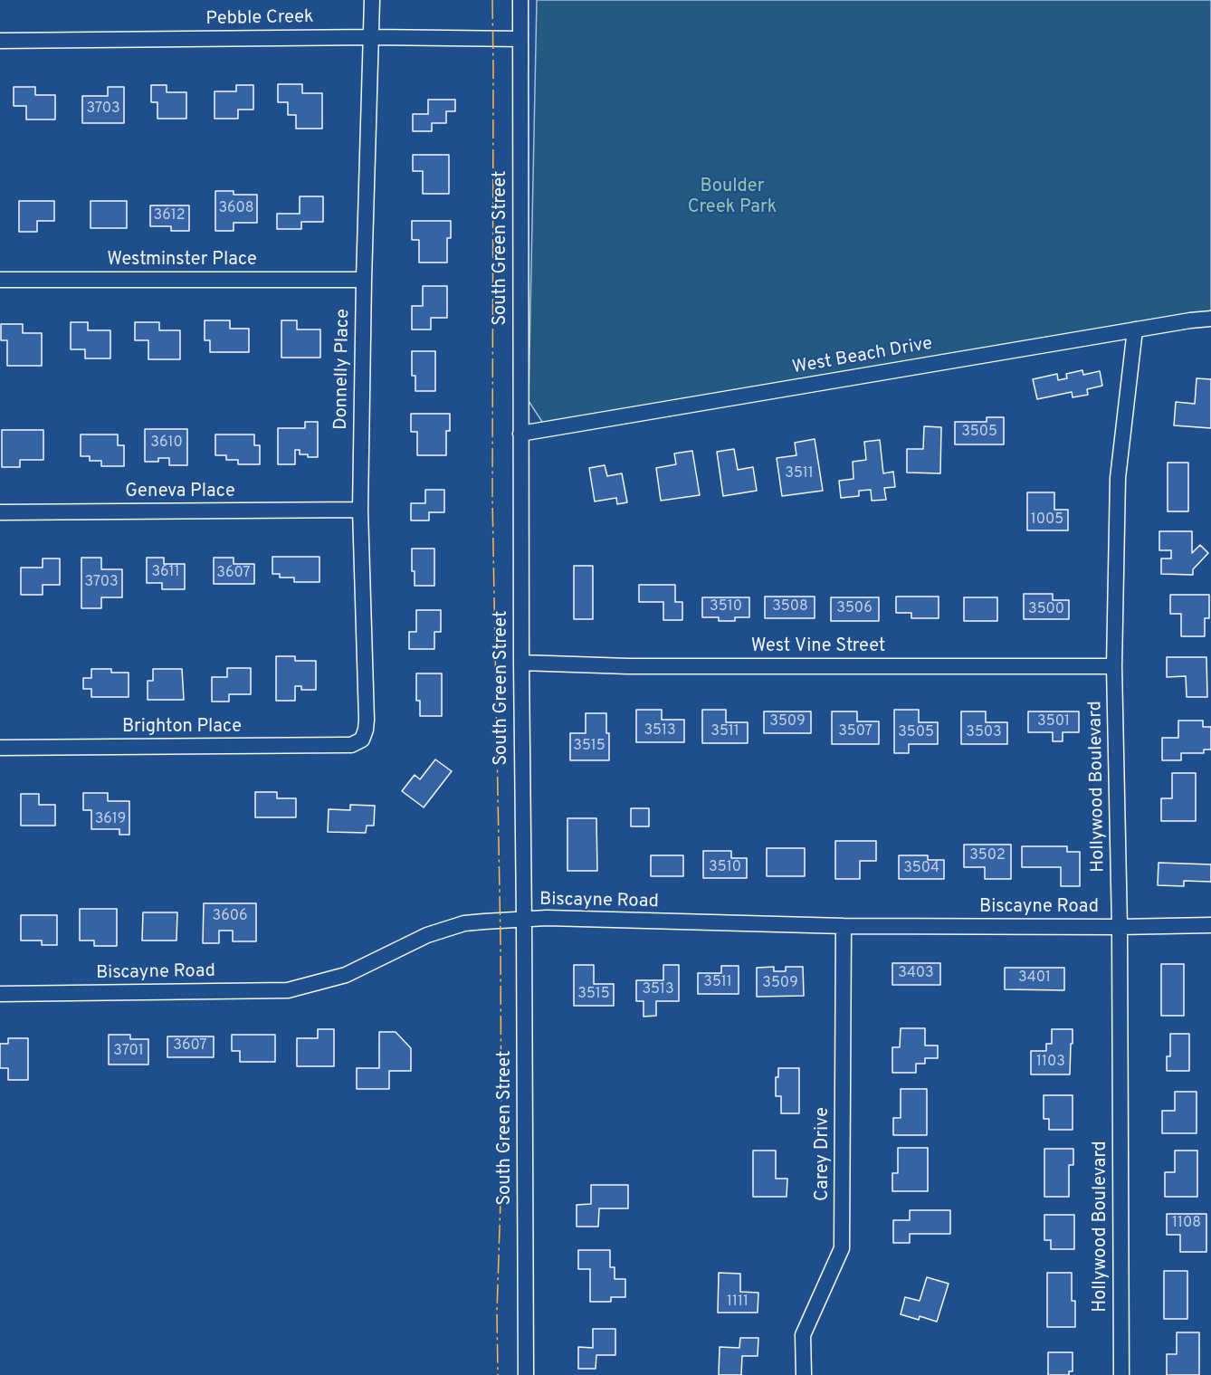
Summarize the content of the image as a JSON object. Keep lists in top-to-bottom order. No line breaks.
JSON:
{"streets":{"street":["Pebble Creek","South Green Street","Westminster Place","West Beach Drive","Donnelly Place","Geneva Place","West Vine Street","Brighton Place","Hollywood Boulevard","Biscayne Road","Carey Drive"]},"crossings":[["Pebble Creek","South Green Street"],["Pebble Creek","Donnelly Place"],["South Green Street","West Beach Drive"],["South Green Street","West Vine Street"],["South Green Street","Biscayne Road"],["Westminster Place","Donnelly Place"],["West Beach Drive","Hollywood Boulevard"],["Donnelly Place","Geneva Place"],["Donnelly Place","Brighton Place"],["West Vine Street","Hollywood Boulevard"],["Hollywood Boulevard","Biscayne Road"],["Biscayne Road","Carey Drive"]],"parks":["Boulder Creek Park"],"house_numbers":["3703","3608","3612","3505","3610","3511","1005","3611","3607","3703","3510","3508","3506","3500","3509","3501","3513","3511","3507","3505","3503","3515","3619","3502","3510","3504","3606","3403","3401","3511","3509","3513","3515","3607","3701","1103","1108","1111"]}
